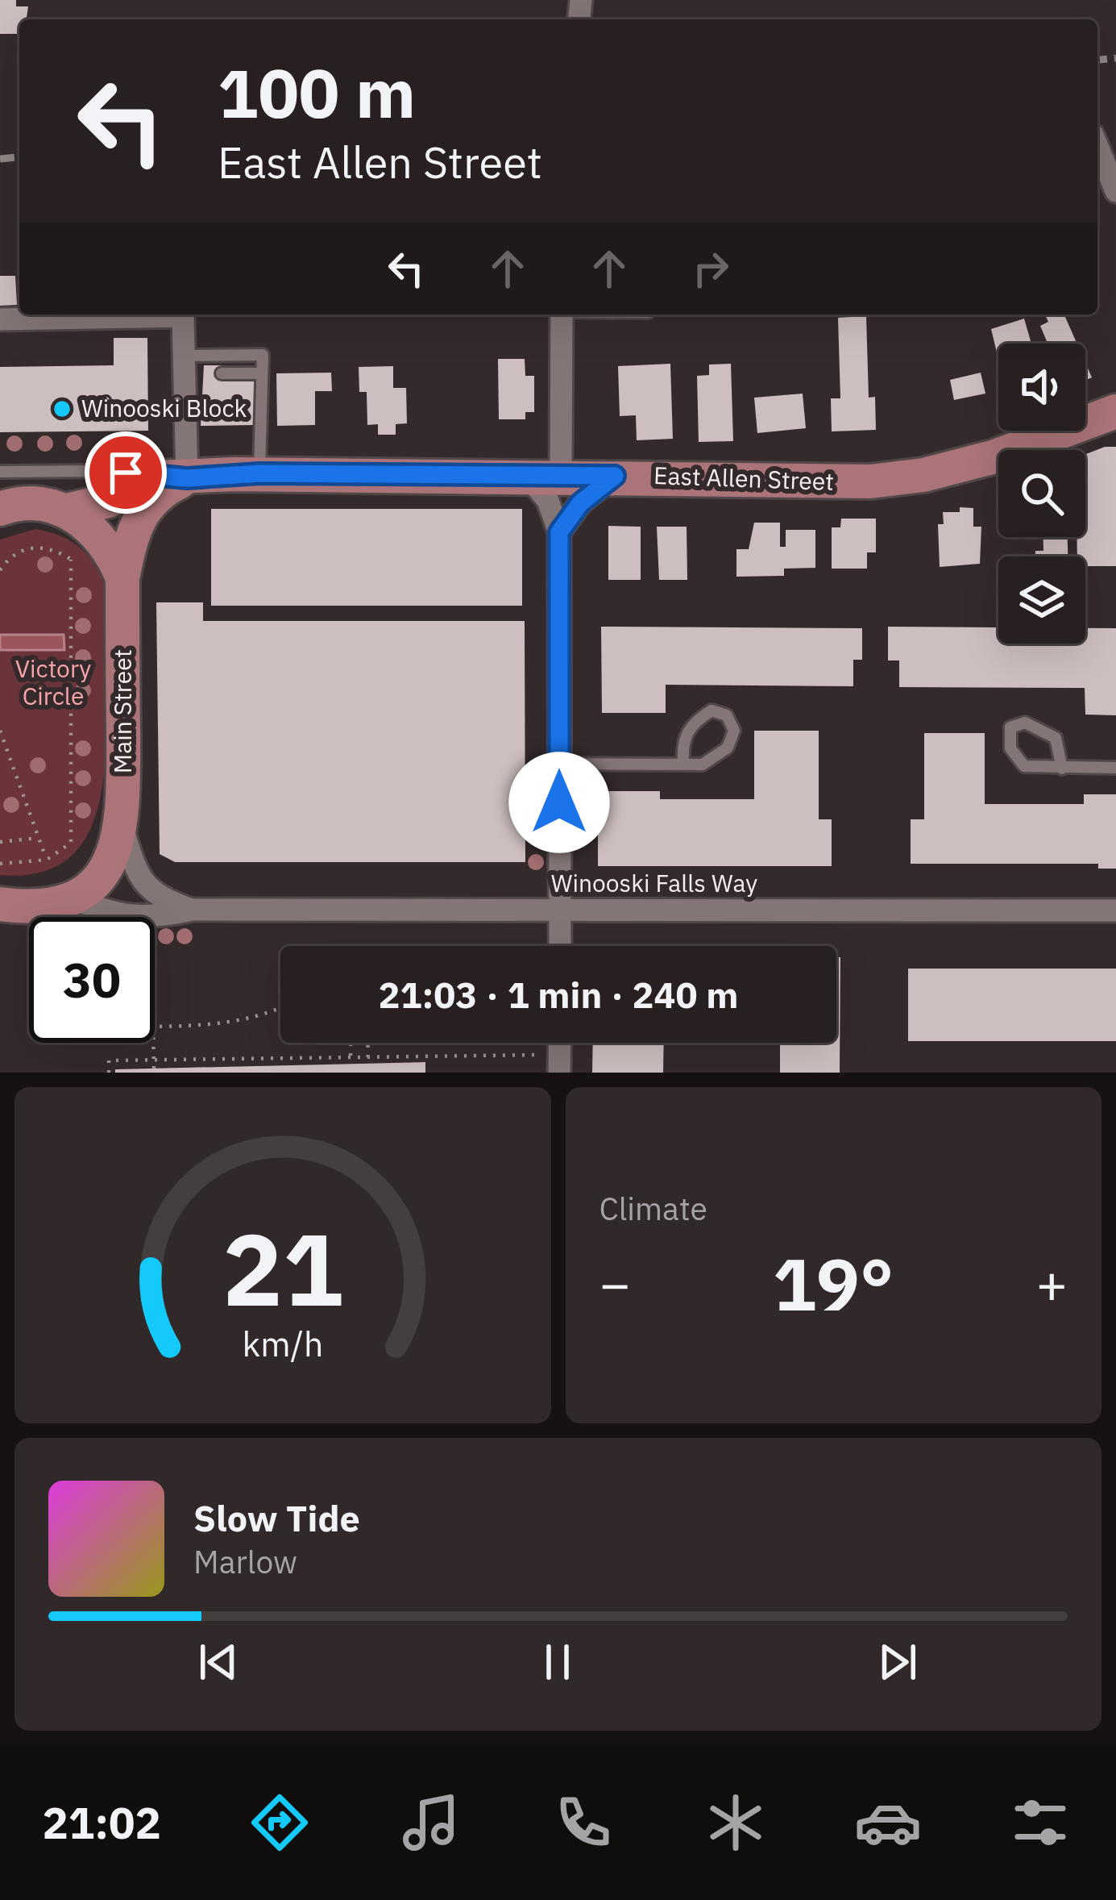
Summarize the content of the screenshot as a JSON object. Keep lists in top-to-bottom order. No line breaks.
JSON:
{"streets":{"main road":["East Allen Street","Main Street"],"street":["Winooski Falls Way"]},"crossings":[["East Allen Street","Main Street"],["Main Street","Winooski Falls Way"]],"parks":["Victory Circle"],"places":["Winooski Block"],"page":{"turn":["100 m","East Allen Street"],"limit":"30","trip":"21:03 · 1 min · 240 m","tile":"Climate","heat":["−","19°","+"],"song":["Slow Tide","Marlow"],"tabs":"21:02","gauge":["21","km/h"]}}
